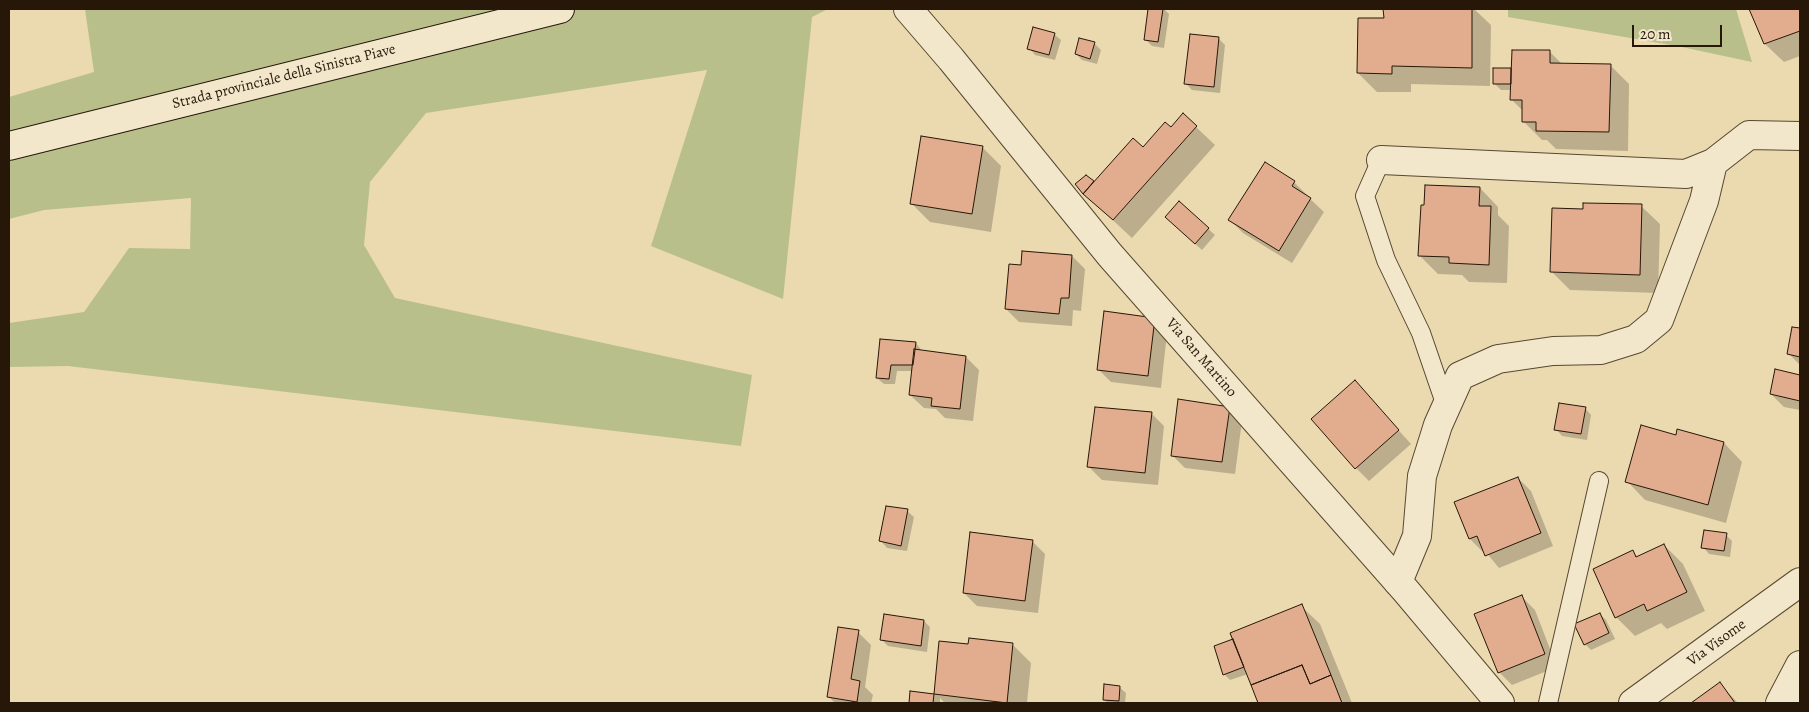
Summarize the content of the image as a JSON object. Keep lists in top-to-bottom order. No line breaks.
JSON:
{"streets":{"street":["Strada provinciale della Sinistra Piave","Via San Martino","Via Visome"]},"scale_bar":"20 m"}
